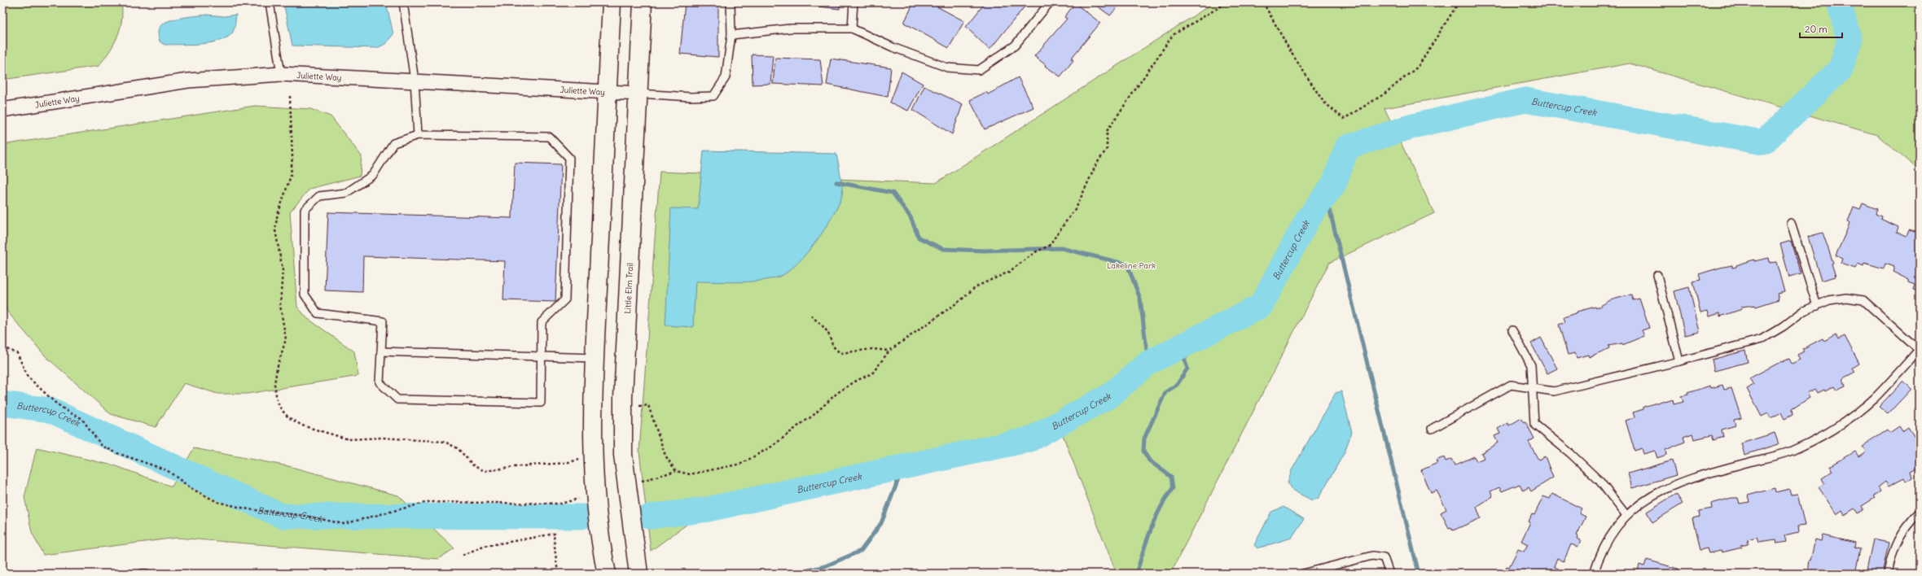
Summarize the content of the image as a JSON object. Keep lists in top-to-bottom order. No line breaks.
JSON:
{"streets":{"street":["Juliette Way","Little Elm Trail"]},"crossings":[["Juliette Way","Little Elm Trail"]],"water":["Buttercup Creek"],"parks":["Lakeline Park"],"scale_bar":"20 m"}
